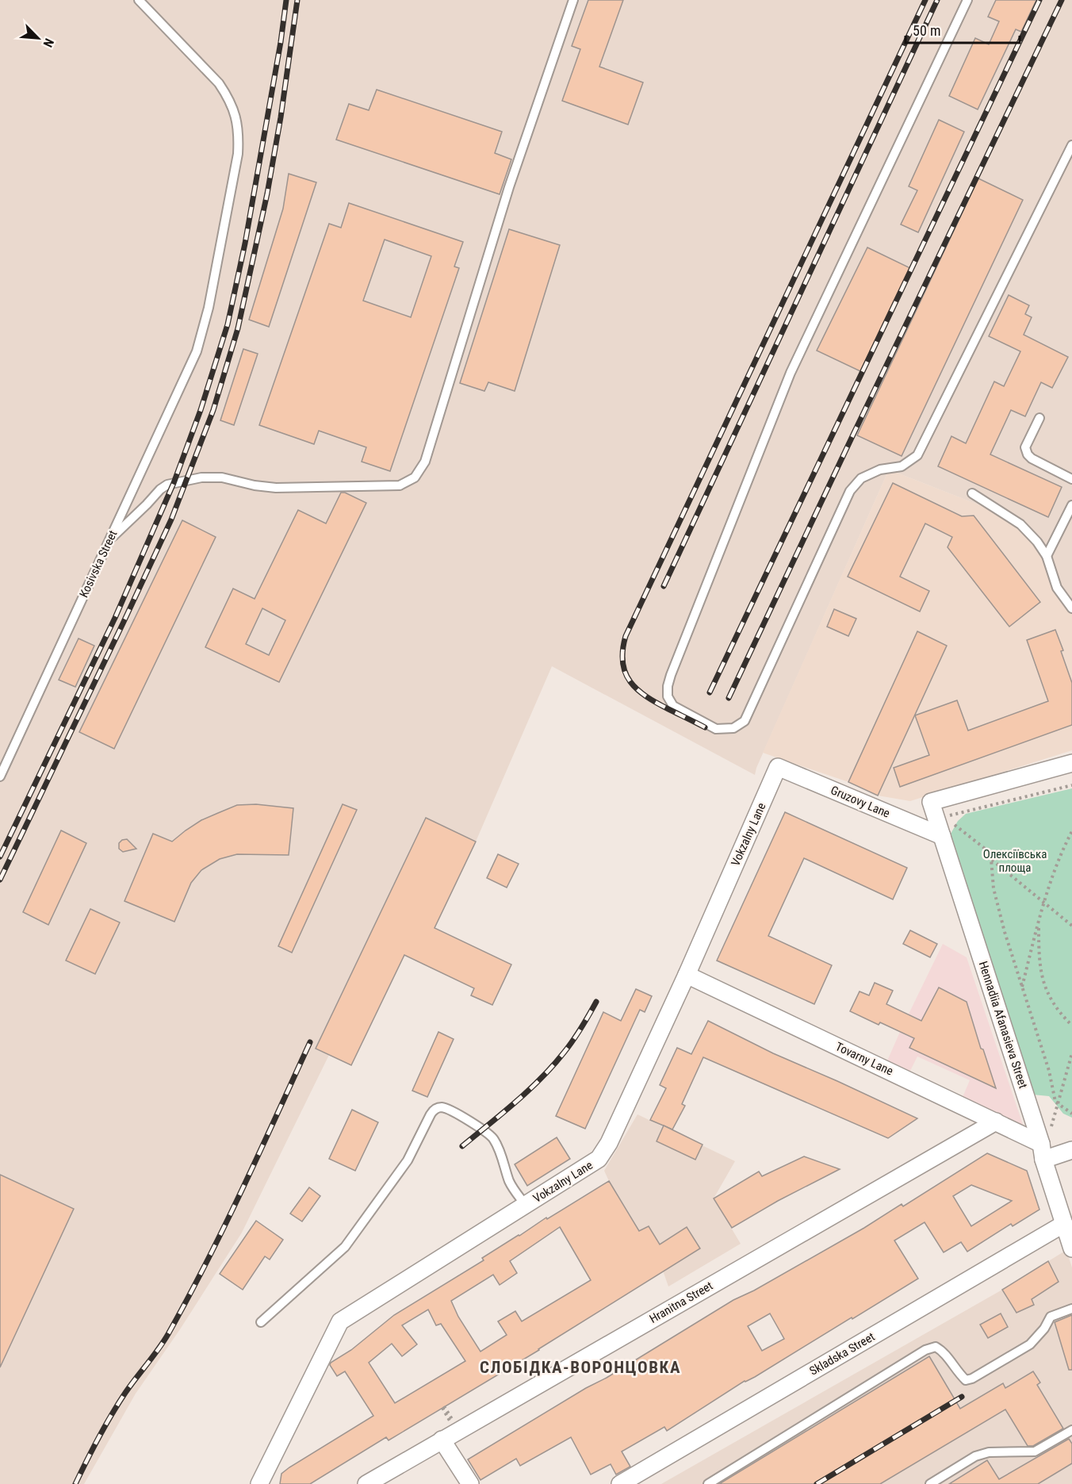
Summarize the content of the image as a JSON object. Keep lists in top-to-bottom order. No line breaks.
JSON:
{"streets":{"street":["Gruzovy Lane","Vokzalny Lane","Hennadiia Afanasieva Street","Tovarny Lane","Hranitna Street","Skladska Street"],"lane":["Kosivska Street"]},"crossings":[["Gruzovy Lane","Vokzalny Lane"],["Gruzovy Lane","Hennadiia Afanasieva Street"],["Vokzalny Lane","Tovarny Lane"],["Hennadiia Afanasieva Street","Tovarny Lane"],["Hennadiia Afanasieva Street","Skladska Street"],["Tovarny Lane","Hranitna Street"]],"districts":["СЛОБІДКА-ВОРОНЦОВКА"],"parks":["Олексіївська площа"],"scale_bar":"50 m","north":"bottom right"}
